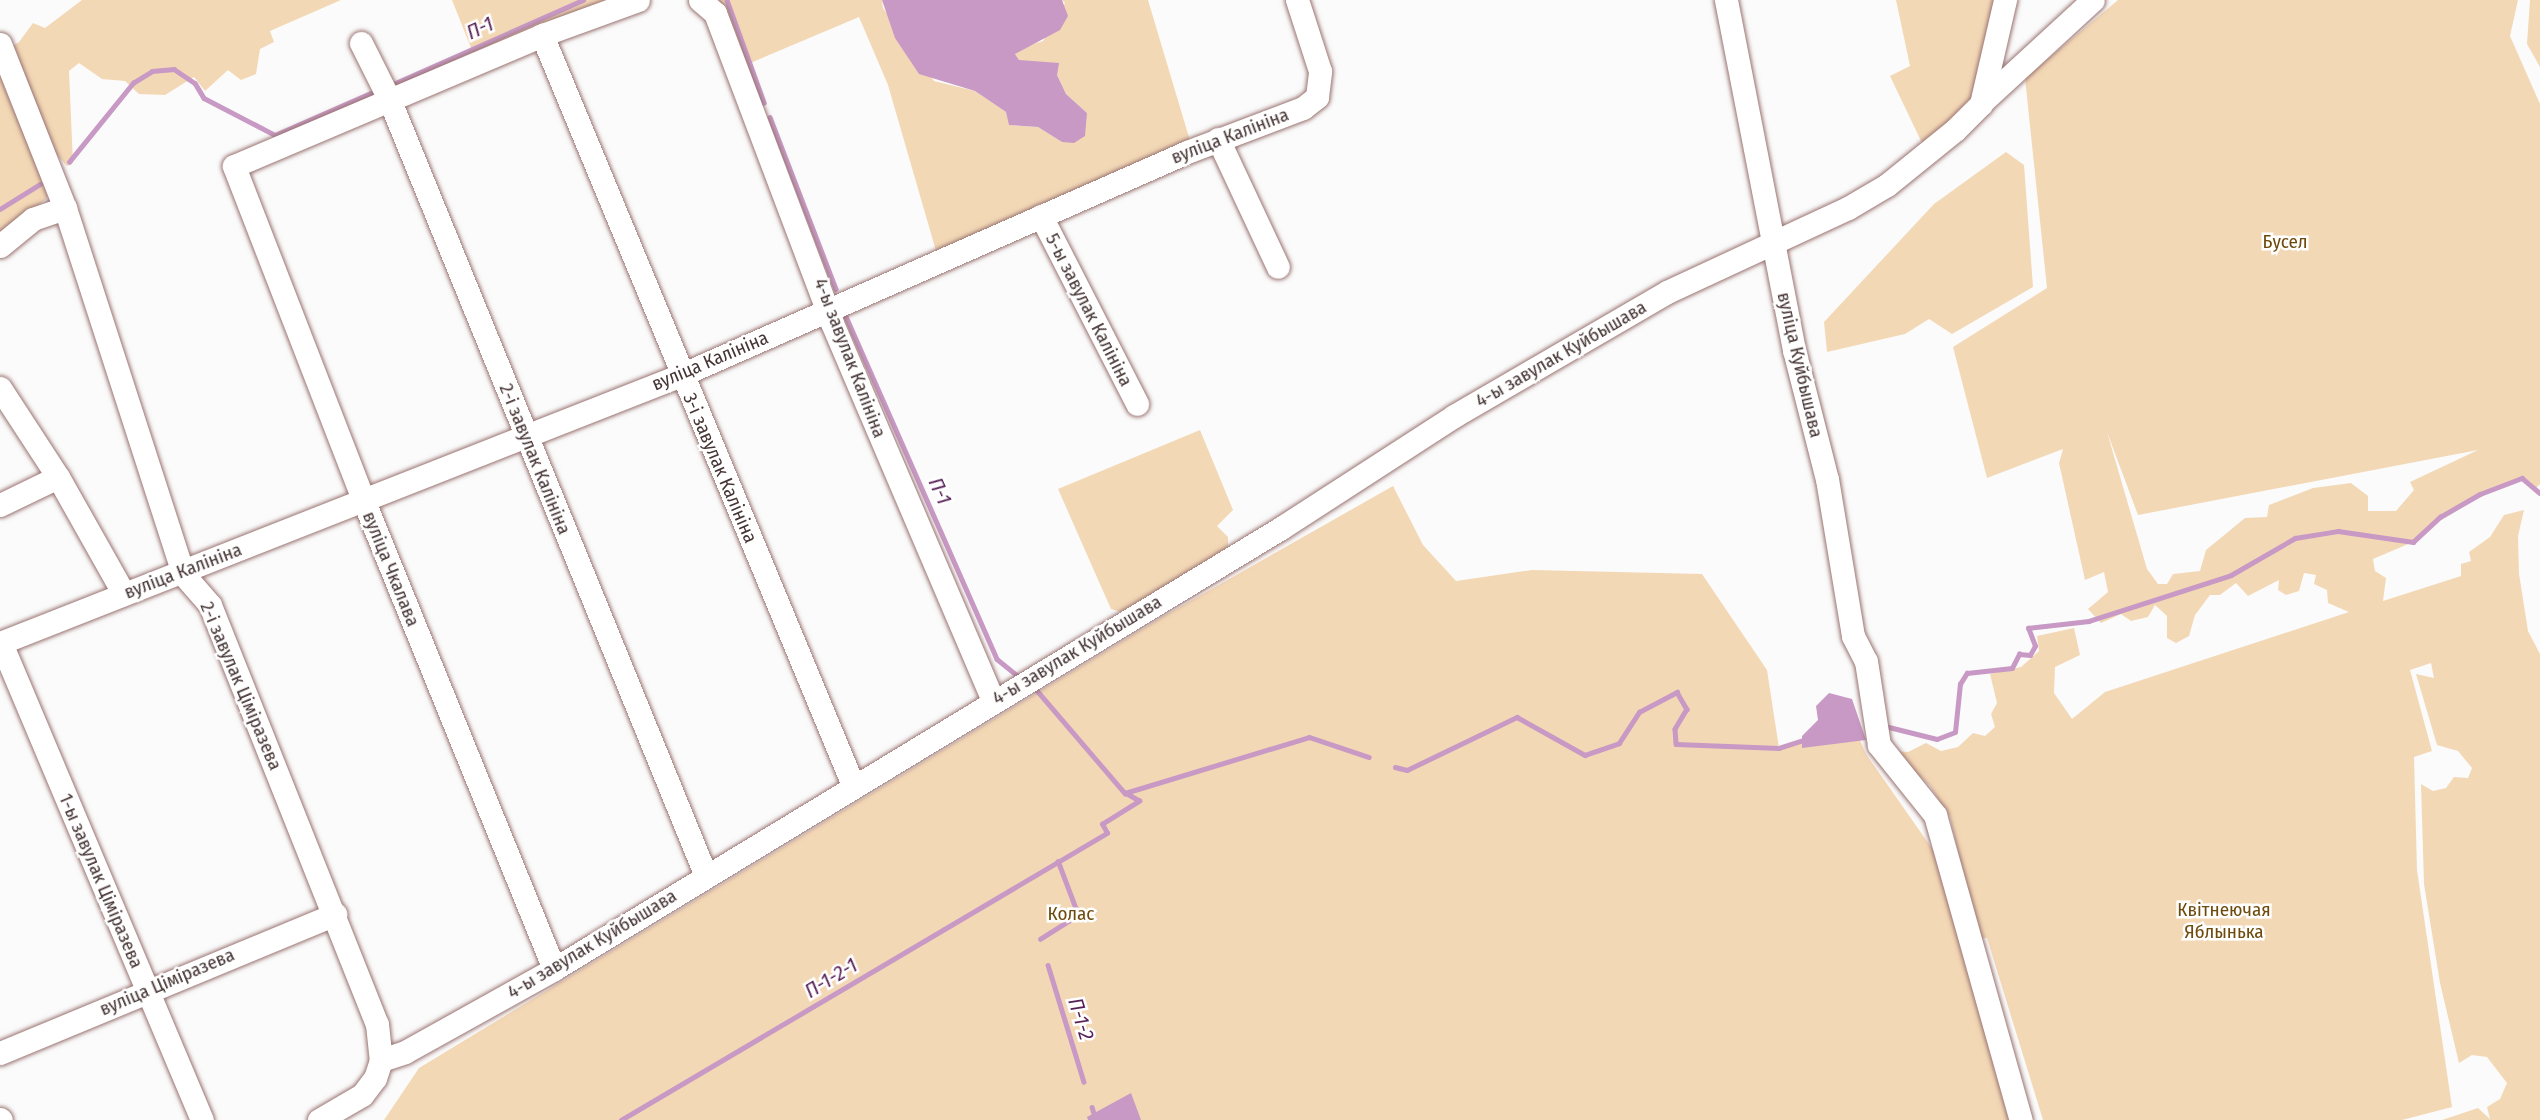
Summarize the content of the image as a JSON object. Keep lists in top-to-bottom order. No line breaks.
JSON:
{"streets":{"street":["вуліца Калініна","5-ы завулак Калініна","4-ы завулак Куйбышава","4-ы завулак Калініна","вуліца Куйбышава","2-і завулак Калініна","3-і завулак Калініна","вуліца Чкалава","2-і завулак Ціміразева","1-ы завулак Ціміразева","вуліца Ціміразева"]},"crossings":[["вуліца Калініна","5-ы завулак Калініна"],["вуліца Калініна","4-ы завулак Калініна"],["вуліца Калініна","2-і завулак Калініна"],["вуліца Калініна","3-і завулак Калініна"],["вуліца Калініна","вуліца Чкалава"],["вуліца Калініна","2-і завулак Ціміразева"],["вуліца Калініна","1-ы завулак Ціміразева"],["4-ы завулак Куйбышава","4-ы завулак Калініна"],["4-ы завулак Куйбышава","вуліца Куйбышава"],["4-ы завулак Куйбышава","2-і завулак Калініна"],["4-ы завулак Куйбышава","3-і завулак Калініна"],["4-ы завулак Куйбышава","вуліца Чкалава"],["4-ы завулак Куйбышава","2-і завулак Ціміразева"],["2-і завулак Калініна","вуліца Чкалава"],["2-і завулак Ціміразева","вуліца Ціміразева"],["1-ы завулак Ціміразева","вуліца Ціміразева"]],"water":["П-1","П-1-2-1","П-1-2"],"parks":["Бусел","Квітнеючая Яблынька","Колас"]}
